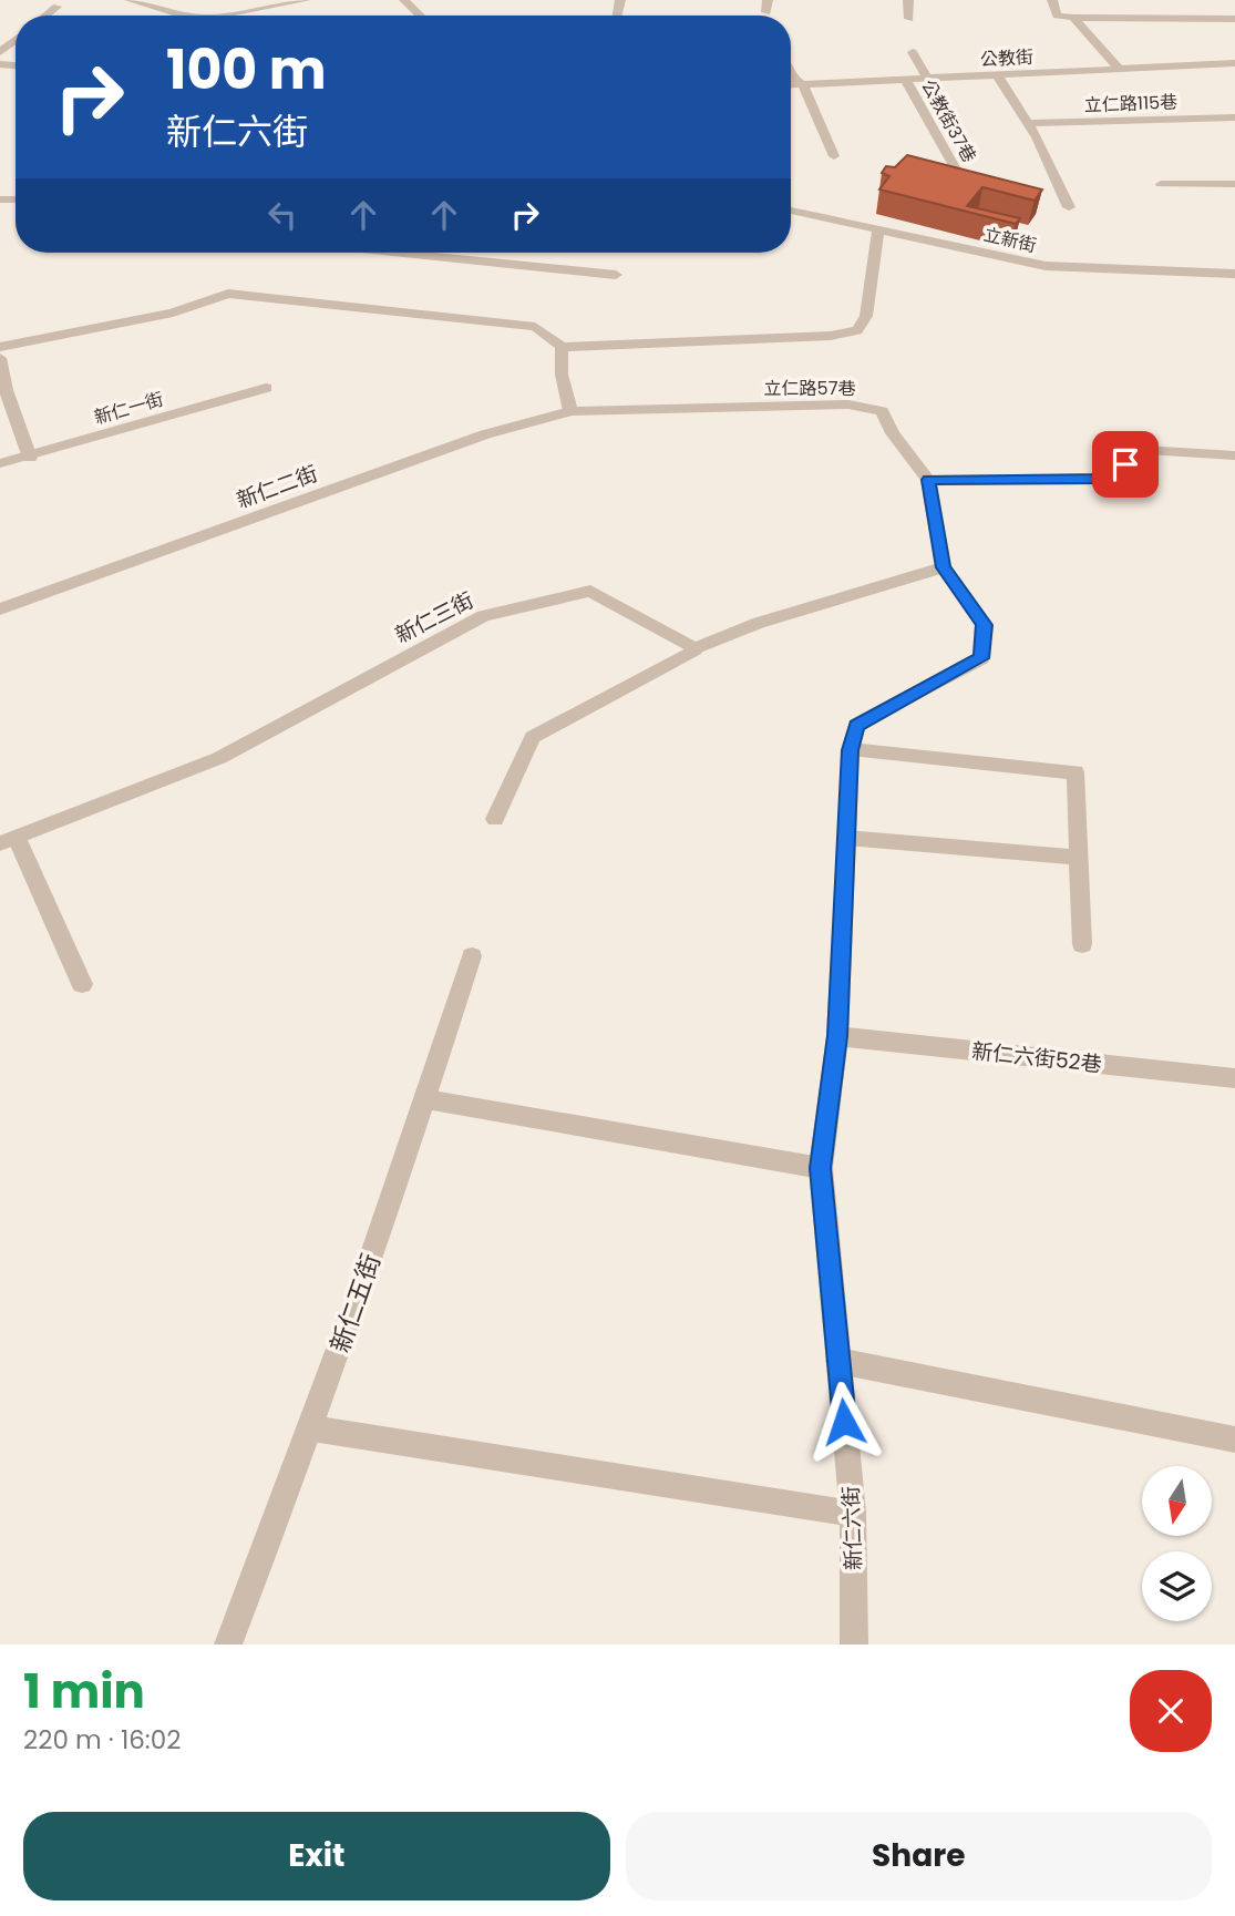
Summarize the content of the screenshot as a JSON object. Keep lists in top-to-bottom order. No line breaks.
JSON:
{"streets":{"street":["公教街","立仁路115巷","公教街37巷","立新街","立仁路57巷","新仁一街","新仁二街","新仁三街","新仁六街52巷","新仁五街","新仁六街"]},"crossings":[["公教街","公教街37巷"],["立仁路57巷","新仁二街"],["立仁路57巷","新仁六街"],["新仁六街52巷","新仁六街"]],"north":"bottom","page":{"turn":["100 m","新仁六街"],"heading":["1 min","220 m · 16:02"],"buttons":["Exit","Share"]}}
